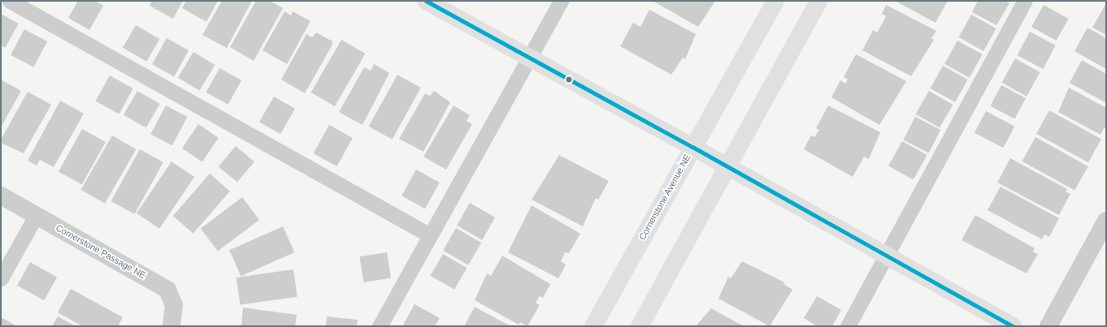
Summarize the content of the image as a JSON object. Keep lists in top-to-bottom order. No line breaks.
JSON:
{"streets":{"street":["Cornerstone Avenue NE","Cornerstone Passage NE"]}}
